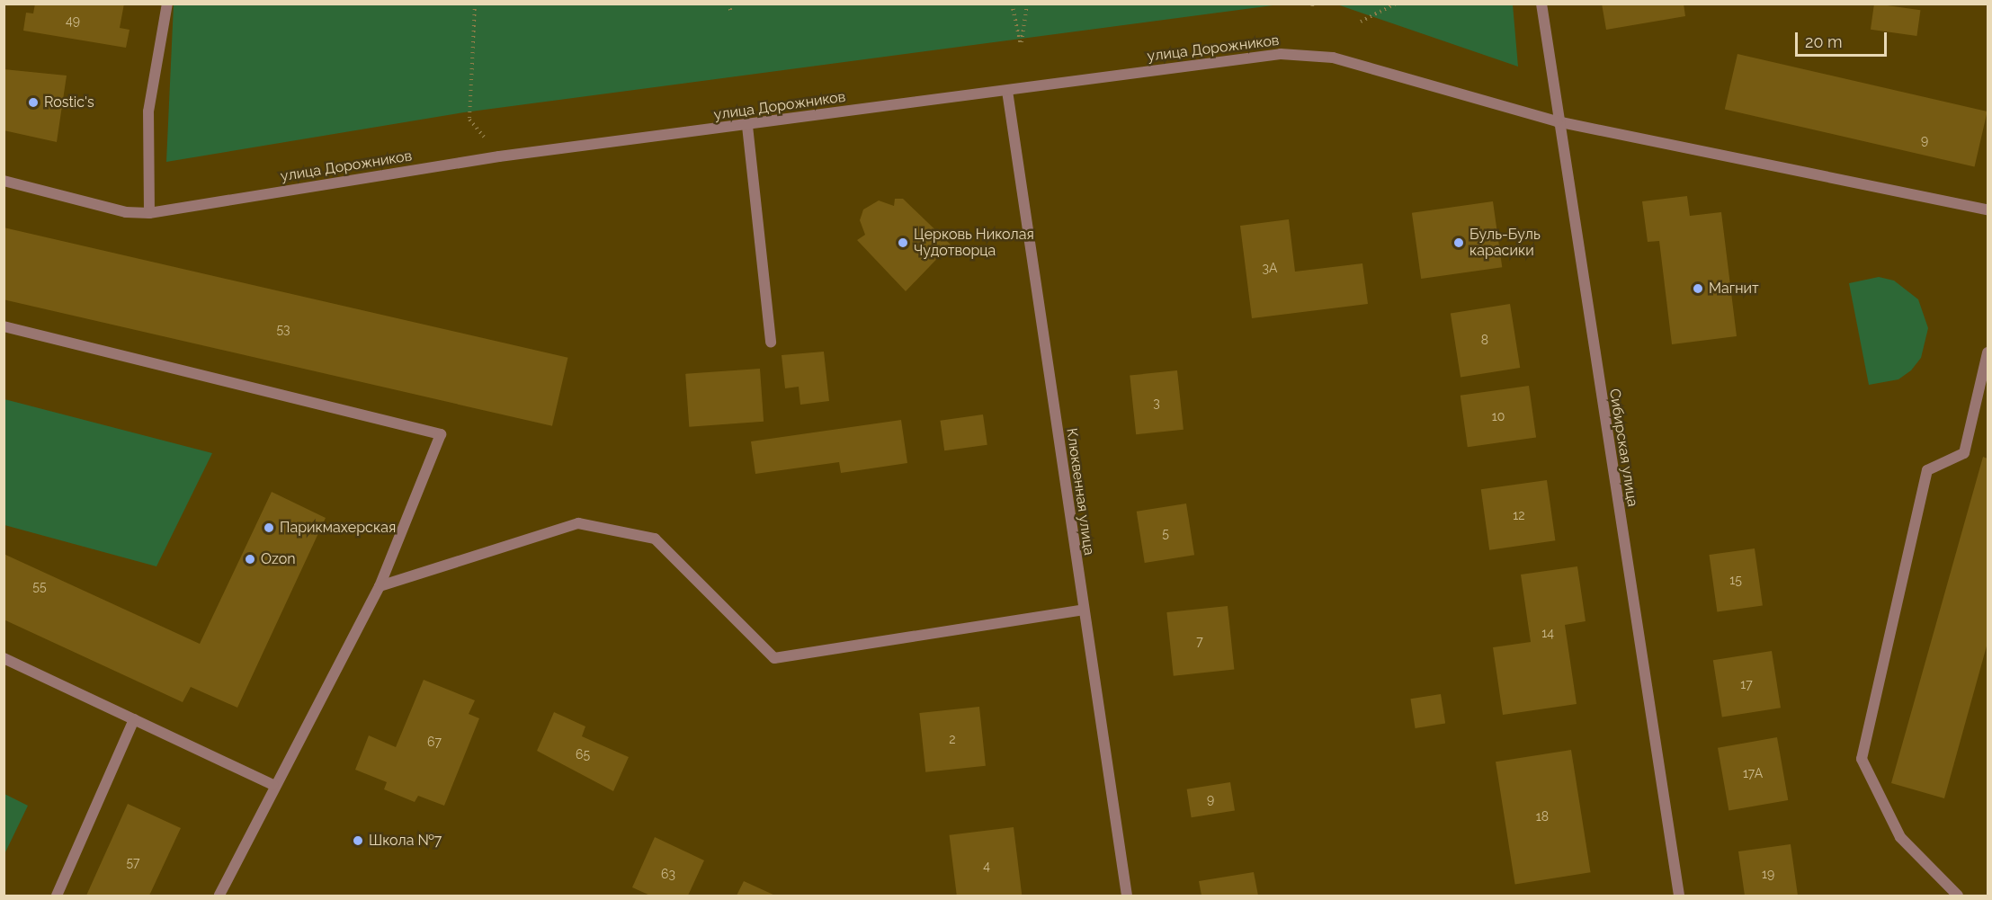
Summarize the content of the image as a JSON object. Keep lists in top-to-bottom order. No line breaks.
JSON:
{"streets":{"street":["улица Дорожников","Сибирская улица","Клюквенная улица"]},"crossings":[["улица Дорожников","Сибирская улица"],["улица Дорожников","Клюквенная улица"]],"places":["Rostic's","Церковь Николая Чудотворца","Буль-Буль карасики","Магнит","Парикмахерская","Ozon","Школа №7"],"house_numbers":["49","9","3А","53","8","3","10","12","5","15","55","14","7","17","2","67","65","17А","9","18","57","4","63","19"],"scale_bar":"20 m"}
